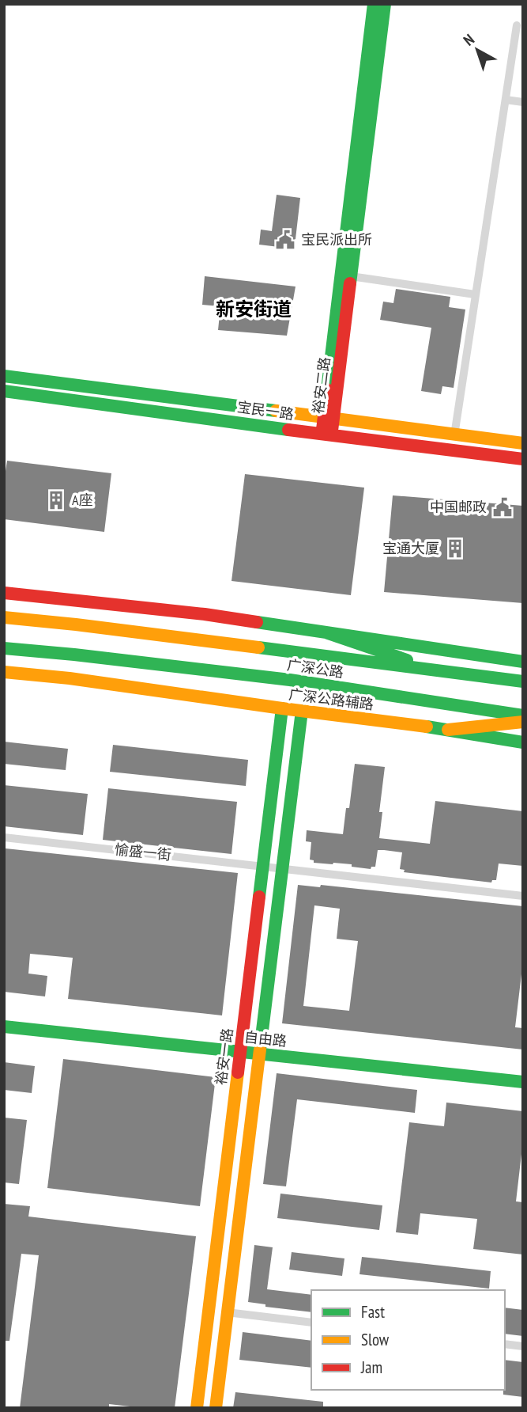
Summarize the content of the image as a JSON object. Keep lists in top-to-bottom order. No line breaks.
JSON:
{"streets":{"main road":["裕安二路","宝民一路","广深公路","广深公路辅路","自由路","裕安一路"],"street":["愉盛一街"]},"crossings":[["裕安二路","宝民一路"],["广深公路辅路","裕安一路"],["愉盛一街","裕安一路"],["自由路","裕安一路"]],"districts":["新安街道"],"places":{"public building":["宝民派出所","中国邮政"],"building":["A座","宝通大厦"]},"legend":["Fast","Slow","Jam"],"north":"top left"}
